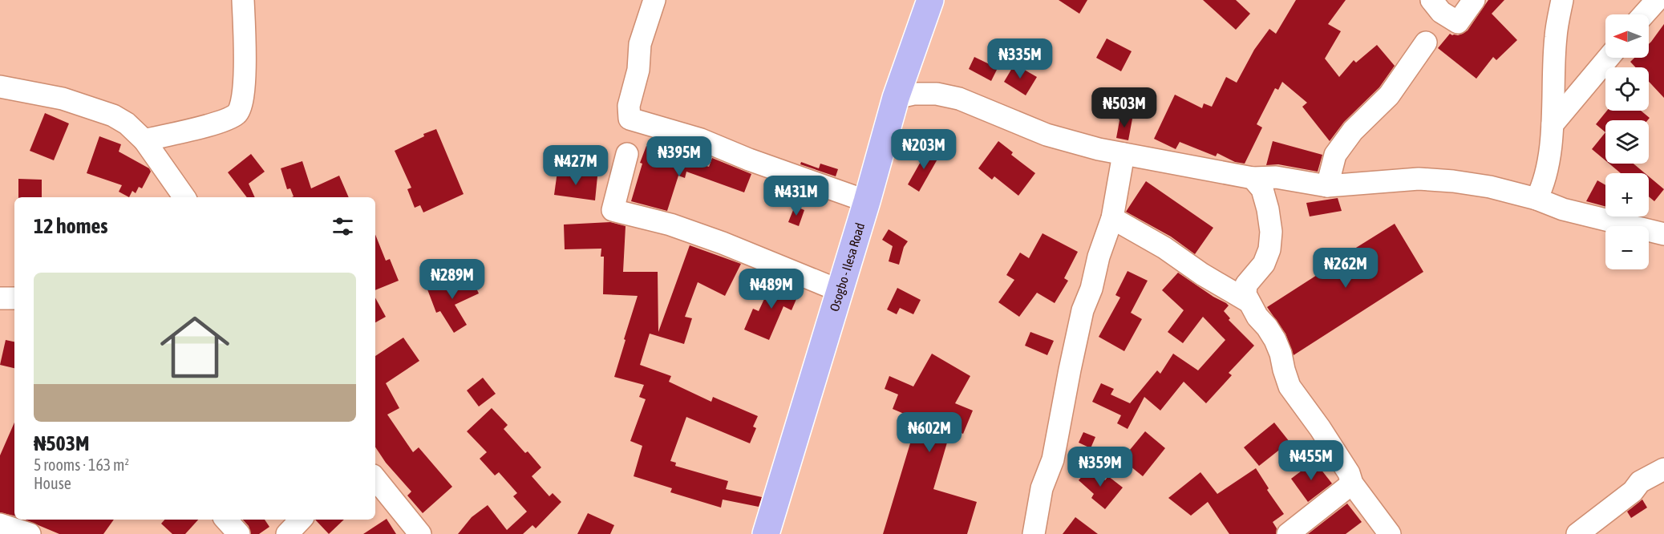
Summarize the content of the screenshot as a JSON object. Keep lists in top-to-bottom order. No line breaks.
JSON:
{"streets":{"main road":["Osogbo - Ilesa Road"]},"north":"left","page":{"map_buttons":["+","−"],"price":["₦335M","₦503M","₦203M","₦395M","₦427M","₦431M","₦262M","₦289M","₦489M","₦602M","₦455M","₦359M"],"heading":"12 homes","list":[{"name":"₦503M","note":"5 rooms · 163 m² · House"}]}}
